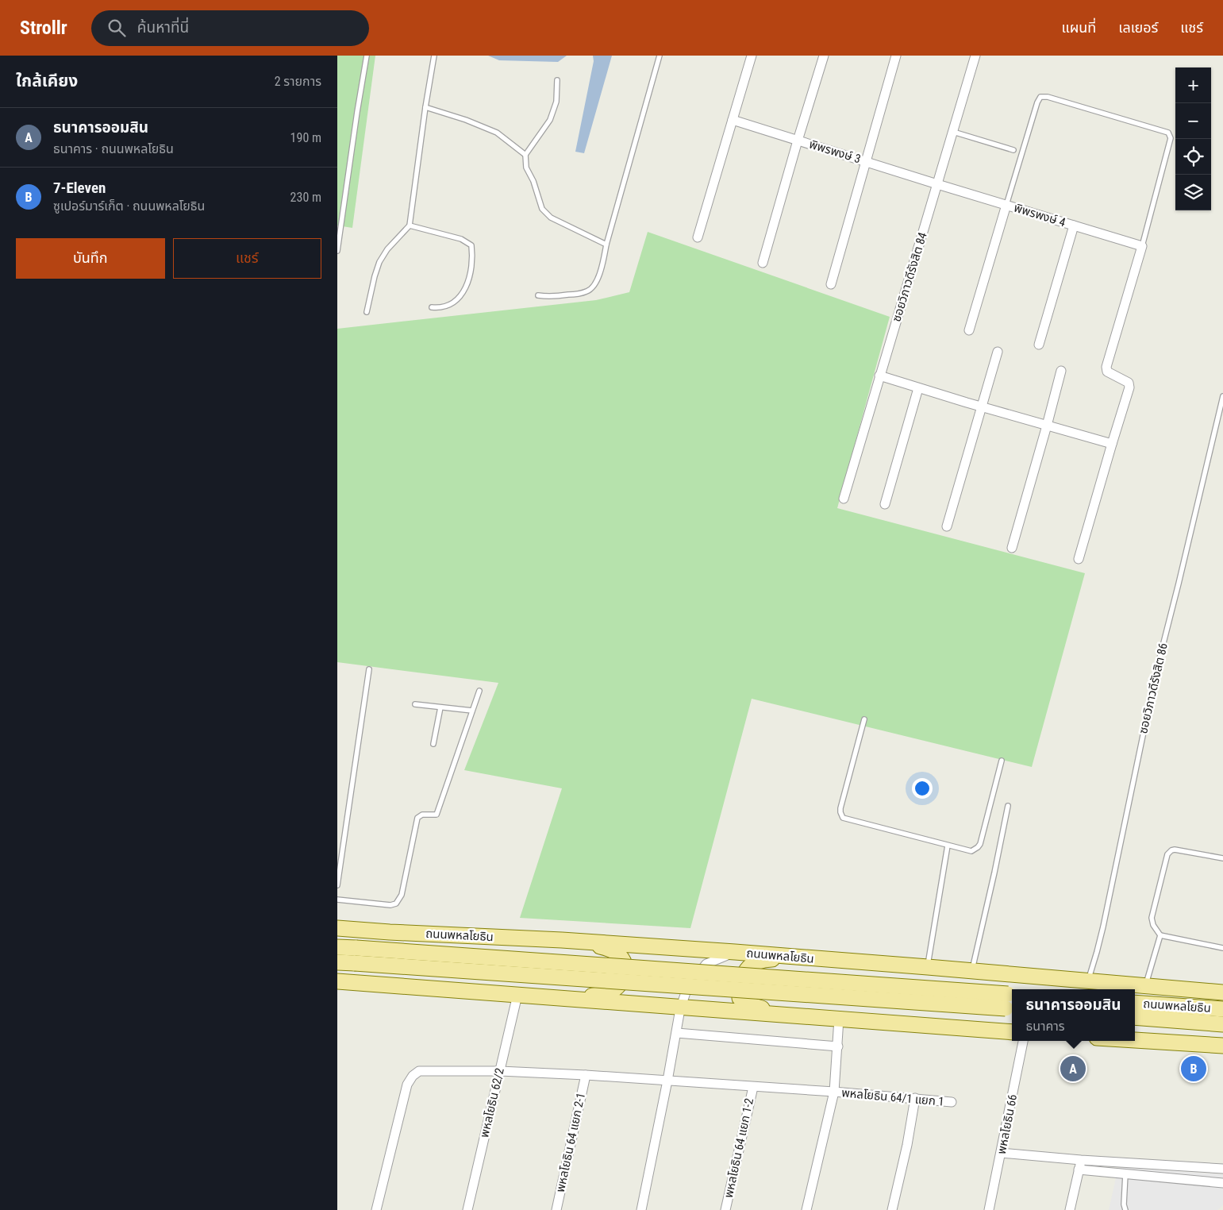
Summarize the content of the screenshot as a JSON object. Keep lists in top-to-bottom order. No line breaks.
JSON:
{"streets":{"main road":["ถนนพหลโยธิน"],"street":["พิพรพงษ์ 3","พิพรพงษ์ 4","ซอยวิภาวดีรังสิต 84","พหลโยธิน 64/1 แยก 1","พหลโยธิน 62/2","พหลโยธิน 66","พหลโยธิน 64 แยก 2-1","พหลโยธิน 64 แยก 1-2"],"lane":["ซอยวิภาวดีรังสิต 86"]},"crossings":[["พิพรพงษ์ 3","พิพรพงษ์ 4"],["พิพรพงษ์ 3","ซอยวิภาวดีรังสิต 84"],["พิพรพงษ์ 4","ซอยวิภาวดีรังสิต 84"],["ซอยวิภาวดีรังสิต 86","ถนนพหลโยธิน"],["พหลโยธิน 64/1 แยก 1","พหลโยธิน 62/2"],["พหลโยธิน 64/1 แยก 1","พหลโยธิน 64 แยก 2-1"],["พหลโยธิน 64/1 แยก 1","พหลโยธิน 64 แยก 1-2"]],"page":{"header":"Strollr","search":"ค้นหาที่นี่","nav":["แผนที่","เลเยอร์","แชร์"],"heading":["ใกล้เคียง","2 รายการ"],"map_buttons":["+","−"],"list":[{"mark":"A","name":"ธนาคารออมสิน","note":"ธนาคาร · ถนนพหลโยธิน","value":"190 m"},{"mark":"B","name":"7-Eleven","note":"ซูเปอร์มาร์เก็ต · ถนนพหลโยธิน","value":"230 m"}],"buttons":["บันทึก","แชร์"],"popup":["ธนาคารออมสิน","ธนาคาร"],"pins":["A","B"]}}
